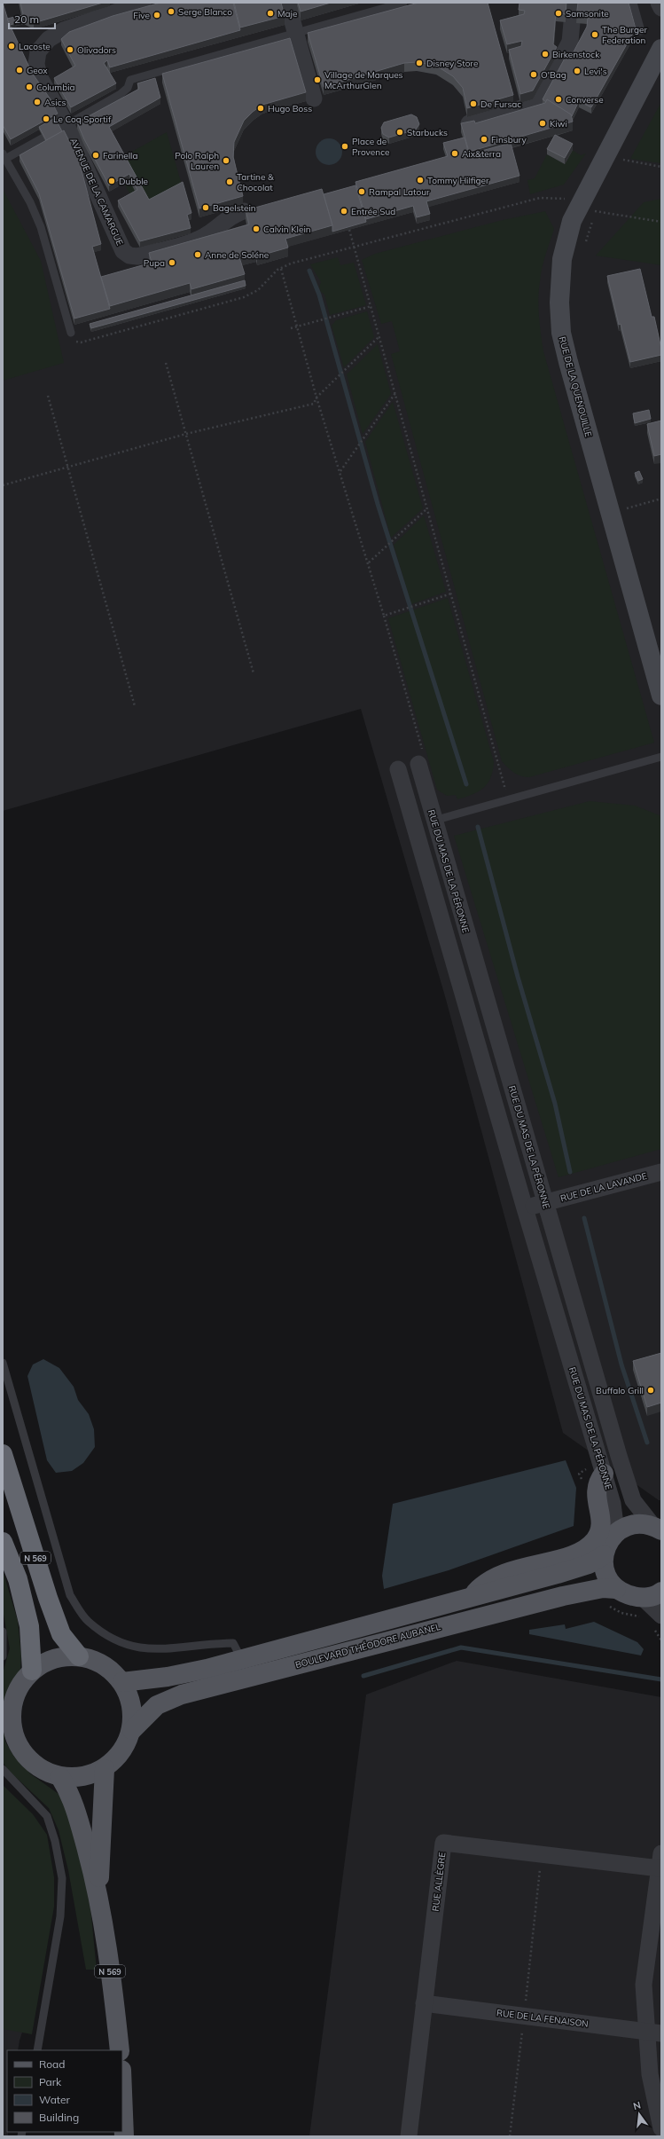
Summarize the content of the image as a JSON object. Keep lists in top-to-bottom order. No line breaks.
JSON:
{"streets":{"highway":["N 569"],"main road":["BOULEVARD THÉODORE AUBANEL"],"street":["AVENUE DE LA CAMARGUE","RUE DE LA QUENOUILLE","RUE DU MAS DE LA PÉRONNE","RUE DE LA LAVANDE","RUE ALLÈGRE","RUE DE LA FENAISON"]},"crossings":[["RUE DU MAS DE LA PÉRONNE","RUE DE LA LAVANDE"],["N 569","BOULEVARD THÉODORE AUBANEL"],["RUE ALLÈGRE","RUE DE LA FENAISON"]],"places":["Serge Blanco","Maje","Samsonite","Five","The Burger Federation","Lacoste","Olivadors","Birkenstock","Disney Store","Geox","Levi's","O'Bag","Village de Marques McArthurGlen","Columbia","Converse","Asics","De Fursac","Hugo Boss","Le Coq Sportif","Kiwi","Starbucks","Finsbury","Place de Provence","Aix&terra","Farinella","Polo Ralph Lauren","Tommy Hilfiger","Dubble","Tartine & Chocolat","Rampal Latour","Bagelstein","Entrée Sud","Calvin Klein","Anne de Soléne","Pupa","Buffalo Grill"],"legend":["Road","Park","Water","Building"],"scale_bar":"20 m","north":"top"}
